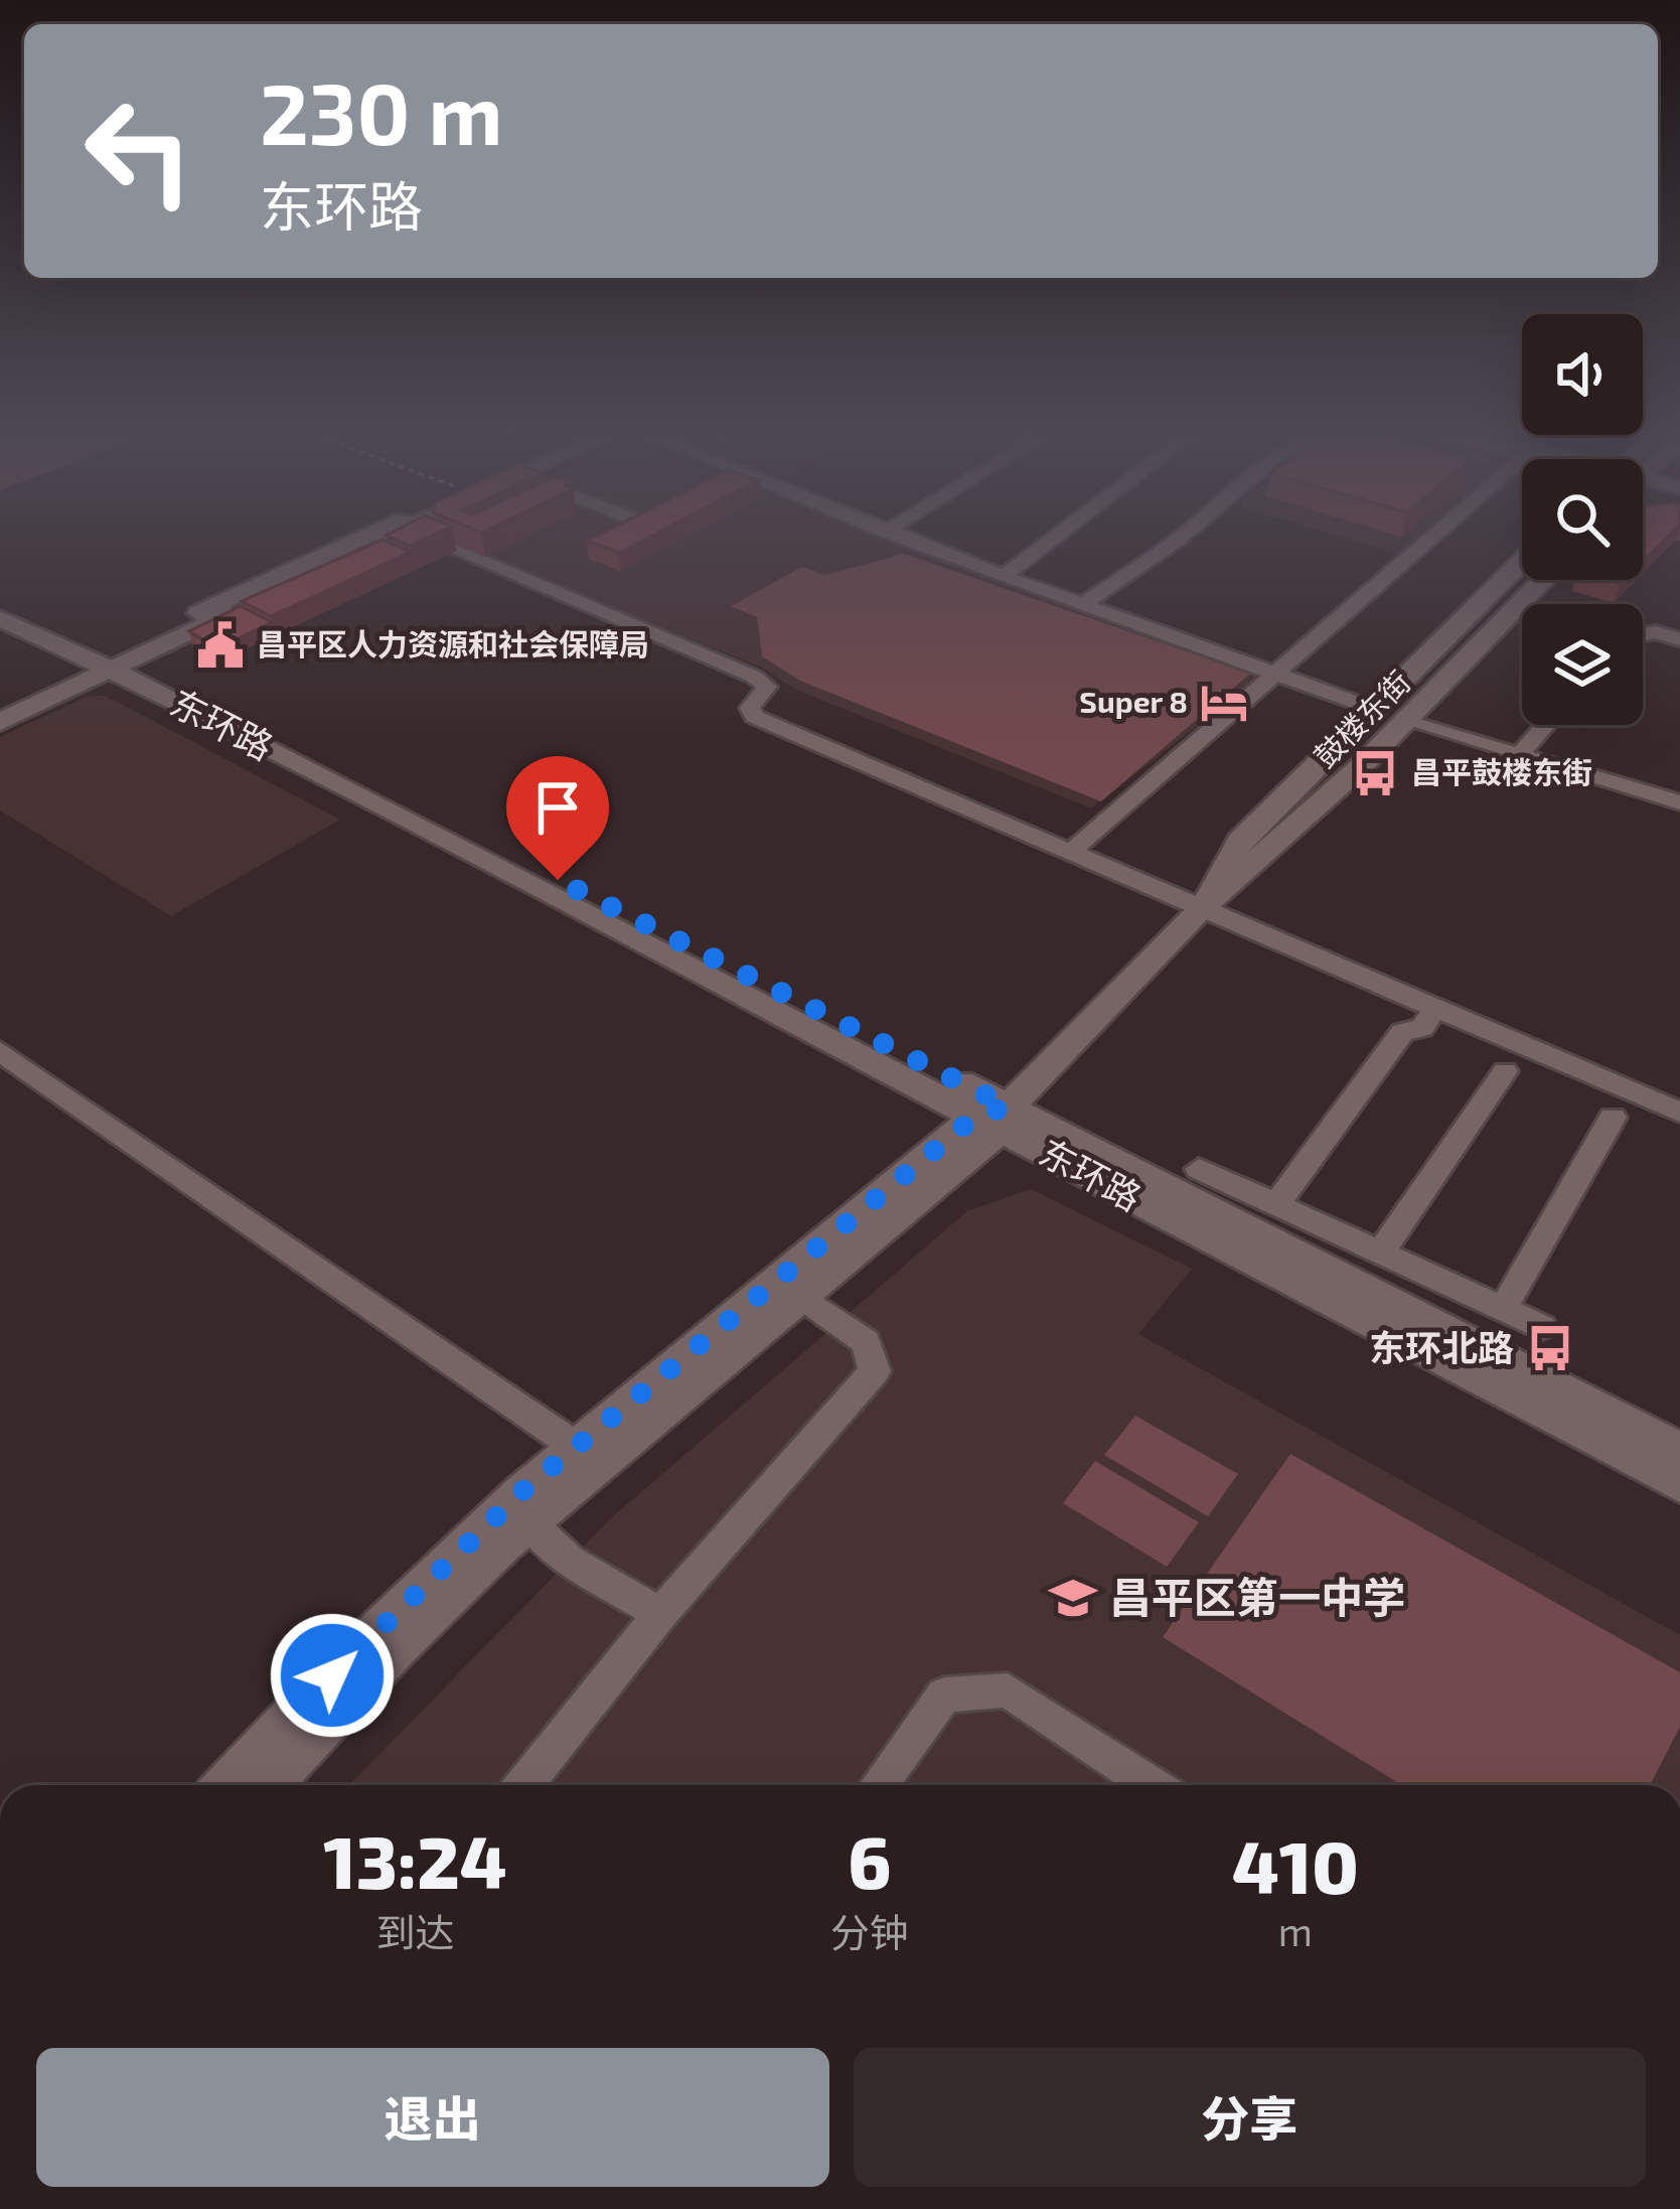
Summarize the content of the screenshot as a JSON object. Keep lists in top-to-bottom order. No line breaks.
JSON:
{"streets":{"street":["鼓楼东街","东环路"]},"crossings":[["鼓楼东街","东环路"]],"places":{"public building":["昌平区人力资源和社会保障局"],"hotel":["Super 8"],"bus stop":["昌平鼓楼东街","东环北路"],"school or university":["昌平区第一中学"]},"page":{"turn":["230 m","东环路"],"eta":["13:24","到达","6","分钟","410","m"],"buttons":["退出","分享"]}}
